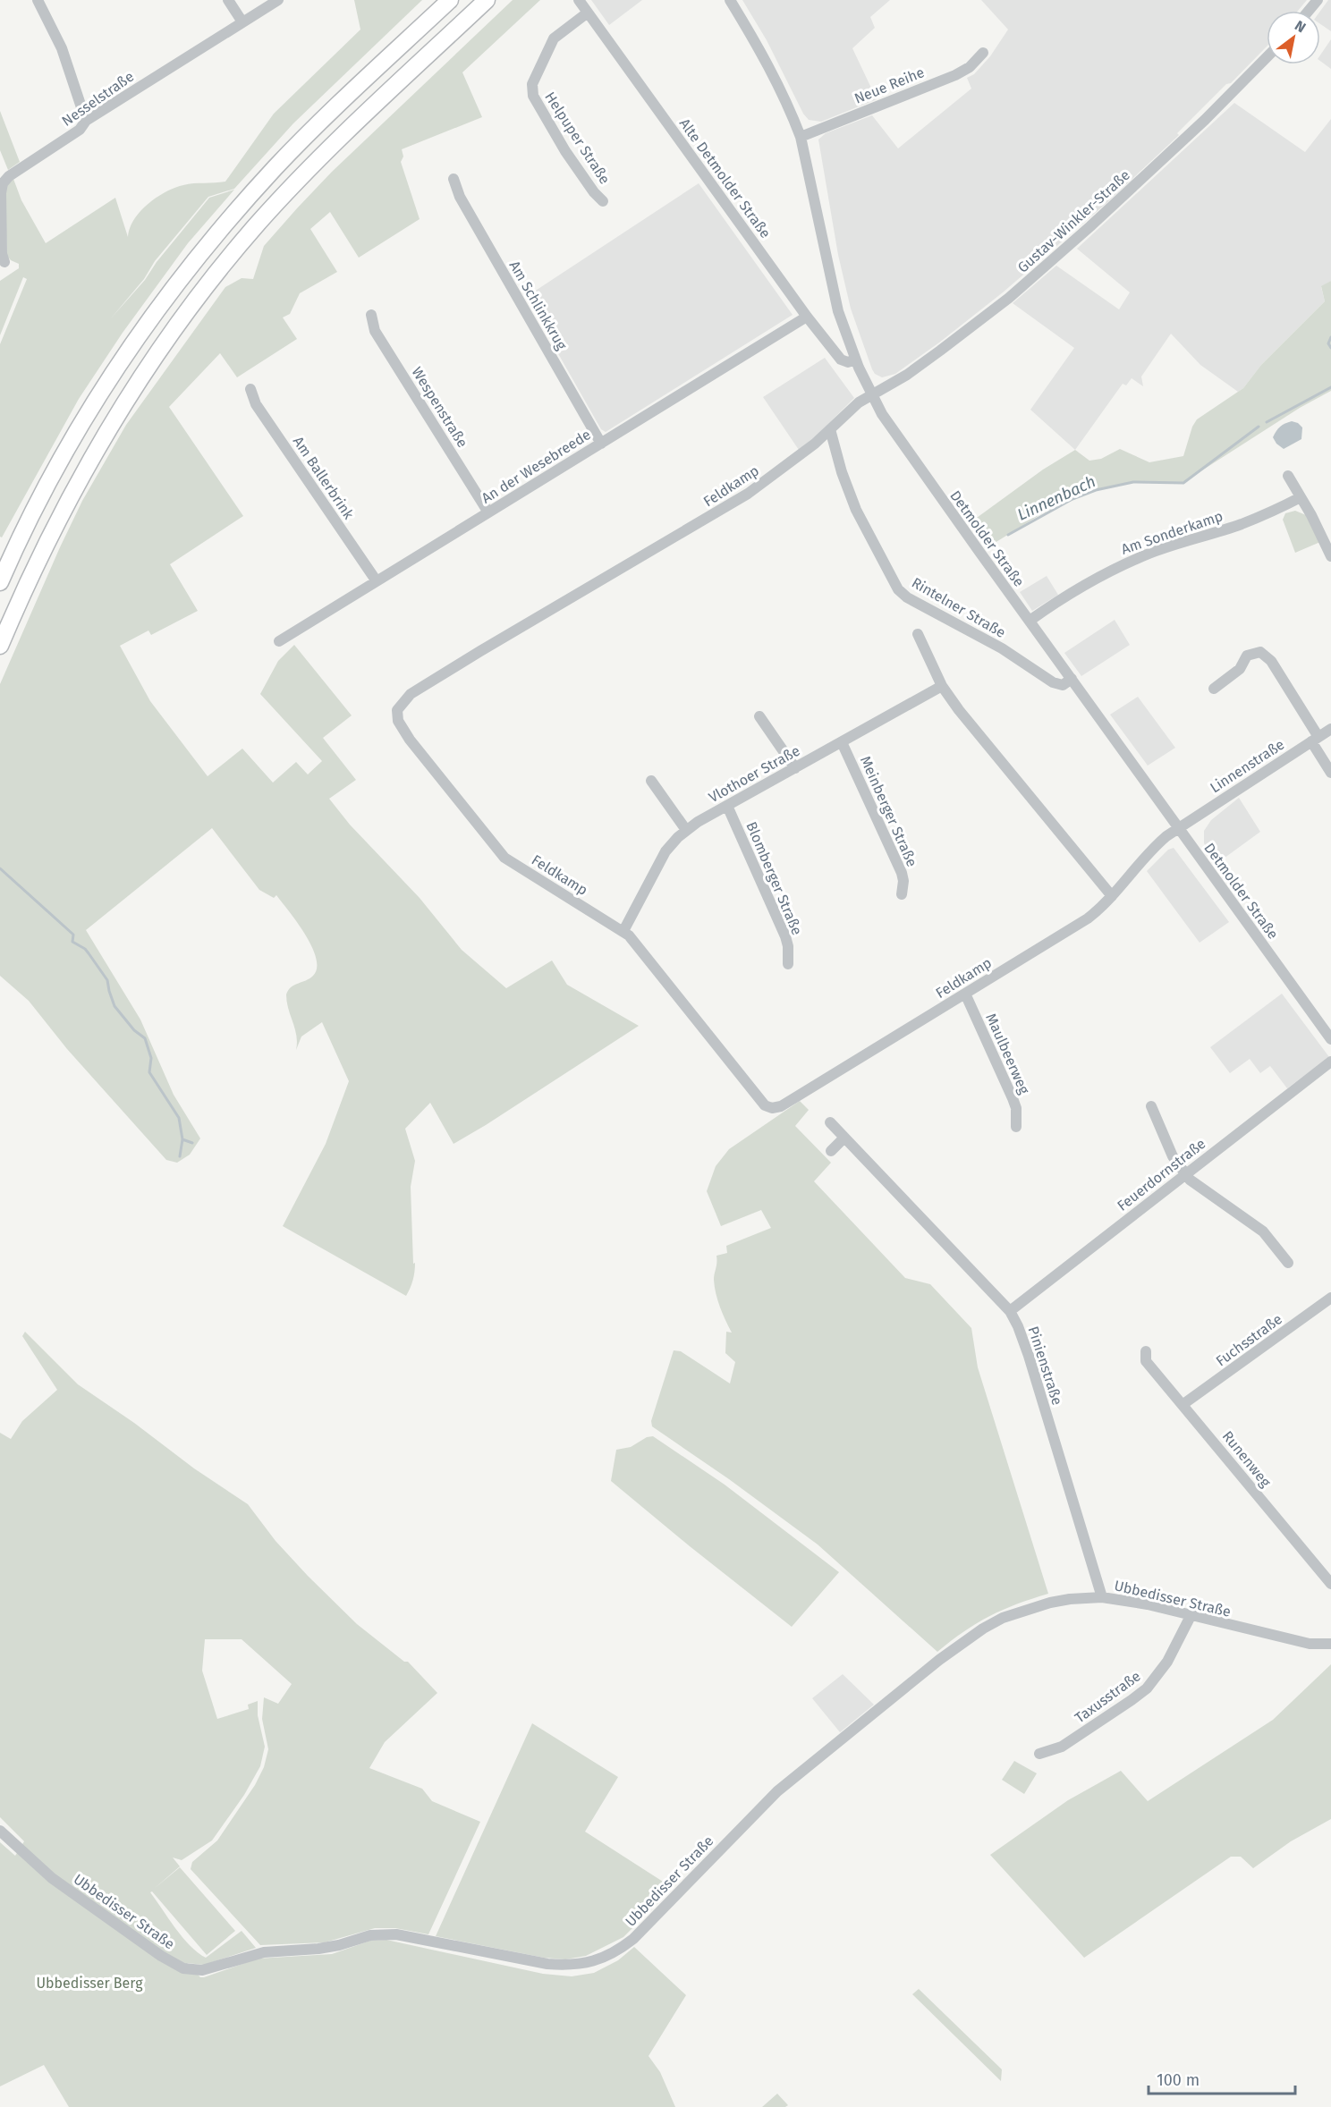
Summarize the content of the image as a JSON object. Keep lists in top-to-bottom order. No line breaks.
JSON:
{"streets":{"street":["Neue Reihe","Nesselstraße","Helpuper Straße","Alte Detmolder Straße","Gustav-Winkler-Straße","Am Schlinkkrug","Wespenstraße","An der Wesebreede","Am Ballerbrink","Feldkamp","Am Sonderkamp","Detmolder Straße","Rintelner Straße","Linnenstraße","Vlothoer Straße","Meinberger Straße","Blomberger Straße","Maulbeerweg","Feuerdornstraße","Fuchsstraße","Pinienstraße","Runenweg","Ubbedisser Straße","Taxusstraße"]},"crossings":[["Neue Reihe","Detmolder Straße"],["Helpuper Straße","Alte Detmolder Straße"],["Alte Detmolder Straße","An der Wesebreede"],["Alte Detmolder Straße","Detmolder Straße"],["Gustav-Winkler-Straße","Feldkamp"],["Gustav-Winkler-Straße","Detmolder Straße"],["Am Schlinkkrug","An der Wesebreede"],["Wespenstraße","An der Wesebreede"],["An der Wesebreede","Am Ballerbrink"],["Feldkamp","Detmolder Straße"],["Feldkamp","Rintelner Straße"],["Feldkamp","Linnenstraße"],["Feldkamp","Vlothoer Straße"],["Feldkamp","Maulbeerweg"],["Am Sonderkamp","Detmolder Straße"],["Detmolder Straße","Rintelner Straße"],["Detmolder Straße","Linnenstraße"],["Vlothoer Straße","Meinberger Straße"],["Vlothoer Straße","Blomberger Straße"],["Feuerdornstraße","Pinienstraße"],["Fuchsstraße","Runenweg"],["Pinienstraße","Ubbedisser Straße"],["Ubbedisser Straße","Taxusstraße"]],"water":["Linnenbach"],"parks":["Ubbedisser Berg"],"scale_bar":"100 m","north":"top right"}
